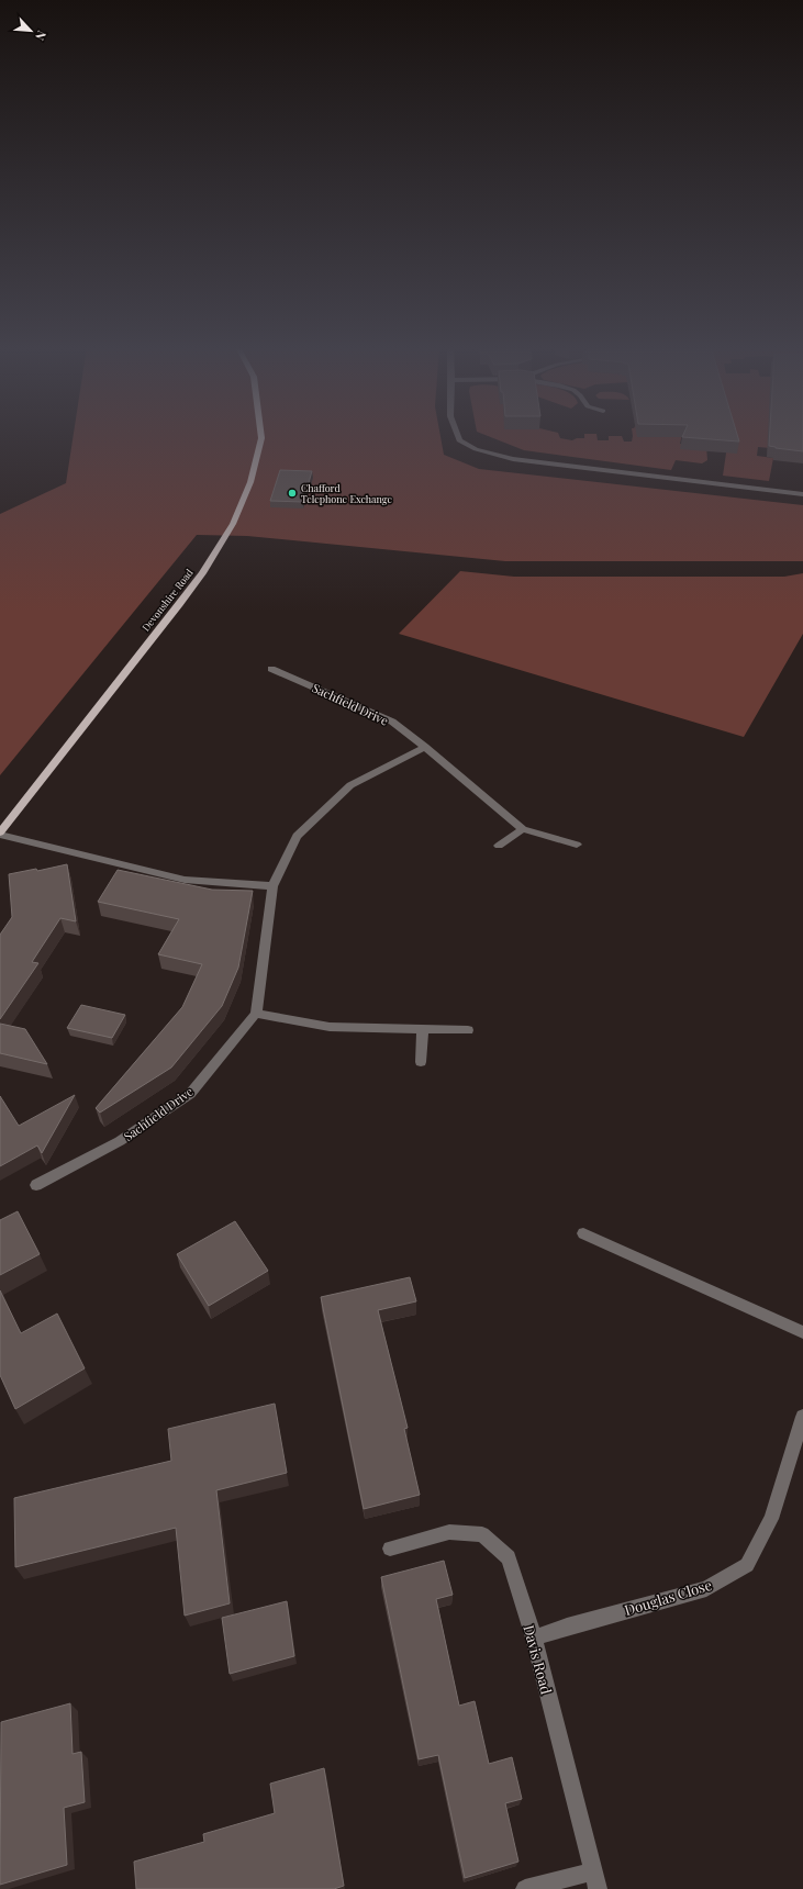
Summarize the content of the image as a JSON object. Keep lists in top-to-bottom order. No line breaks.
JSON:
{"streets":{"main road":["Devonshire Road"],"street":["Sachfield Drive","Douglas Close","Davis Road"]},"crossings":[["Douglas Close","Davis Road"]],"places":["Chafford Telephone Exchange"],"north":"bottom right"}
